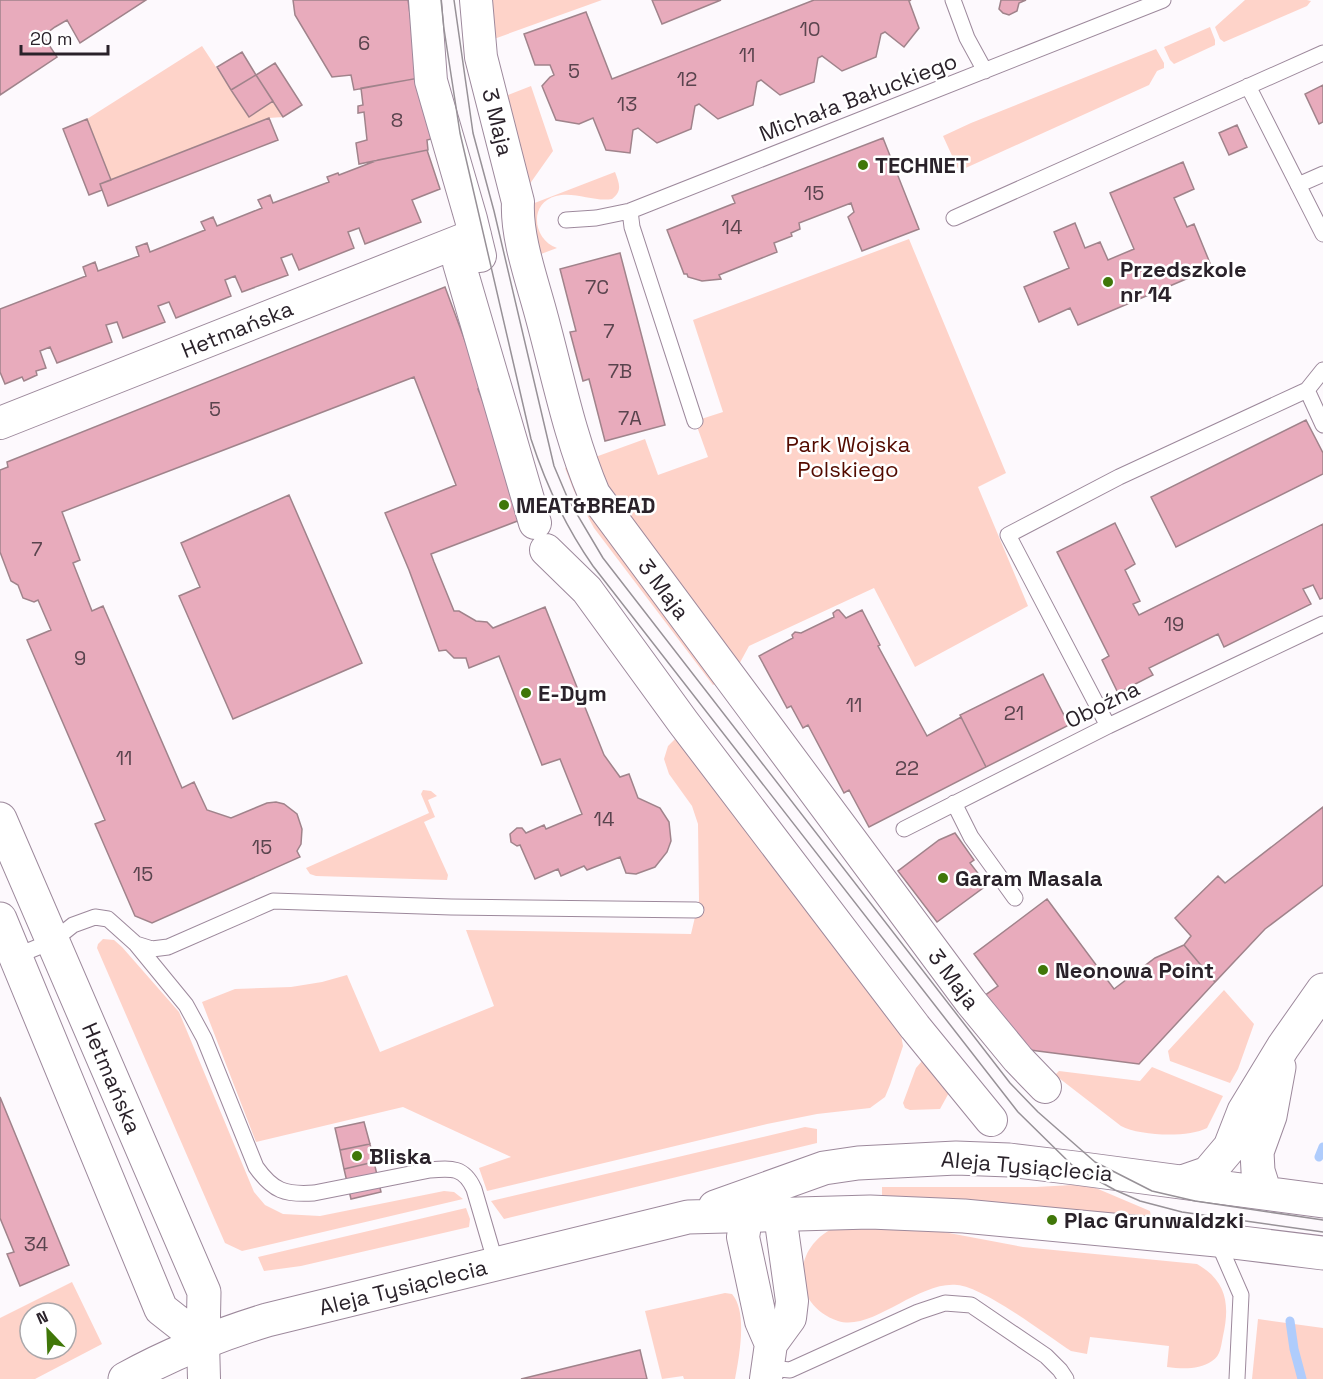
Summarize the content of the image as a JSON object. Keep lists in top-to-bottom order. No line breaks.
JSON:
{"streets":{"main road":["Hetmańska","Aleja Tysiąclecia"],"street":["3 Maja"],"lane":["Michała Bałuckiego","Oboźna"]},"crossings":[["Hetmańska","Aleja Tysiąclecia"]],"parks":["Park Wojska Polskiego"],"places":["TECHNET","Przedszkole nr 14","MEAT&BREAD","E-Dym","Garam Masala","Neonowa Point","Bliska","Plac Grunwaldzki"],"house_numbers":["10","6","11","5","12","13","8","15","14","7C","7","7B","5","7A","7","19","9","11","21","11","22","14","15","15","34"],"scale_bar":"20 m","north":"top left"}
